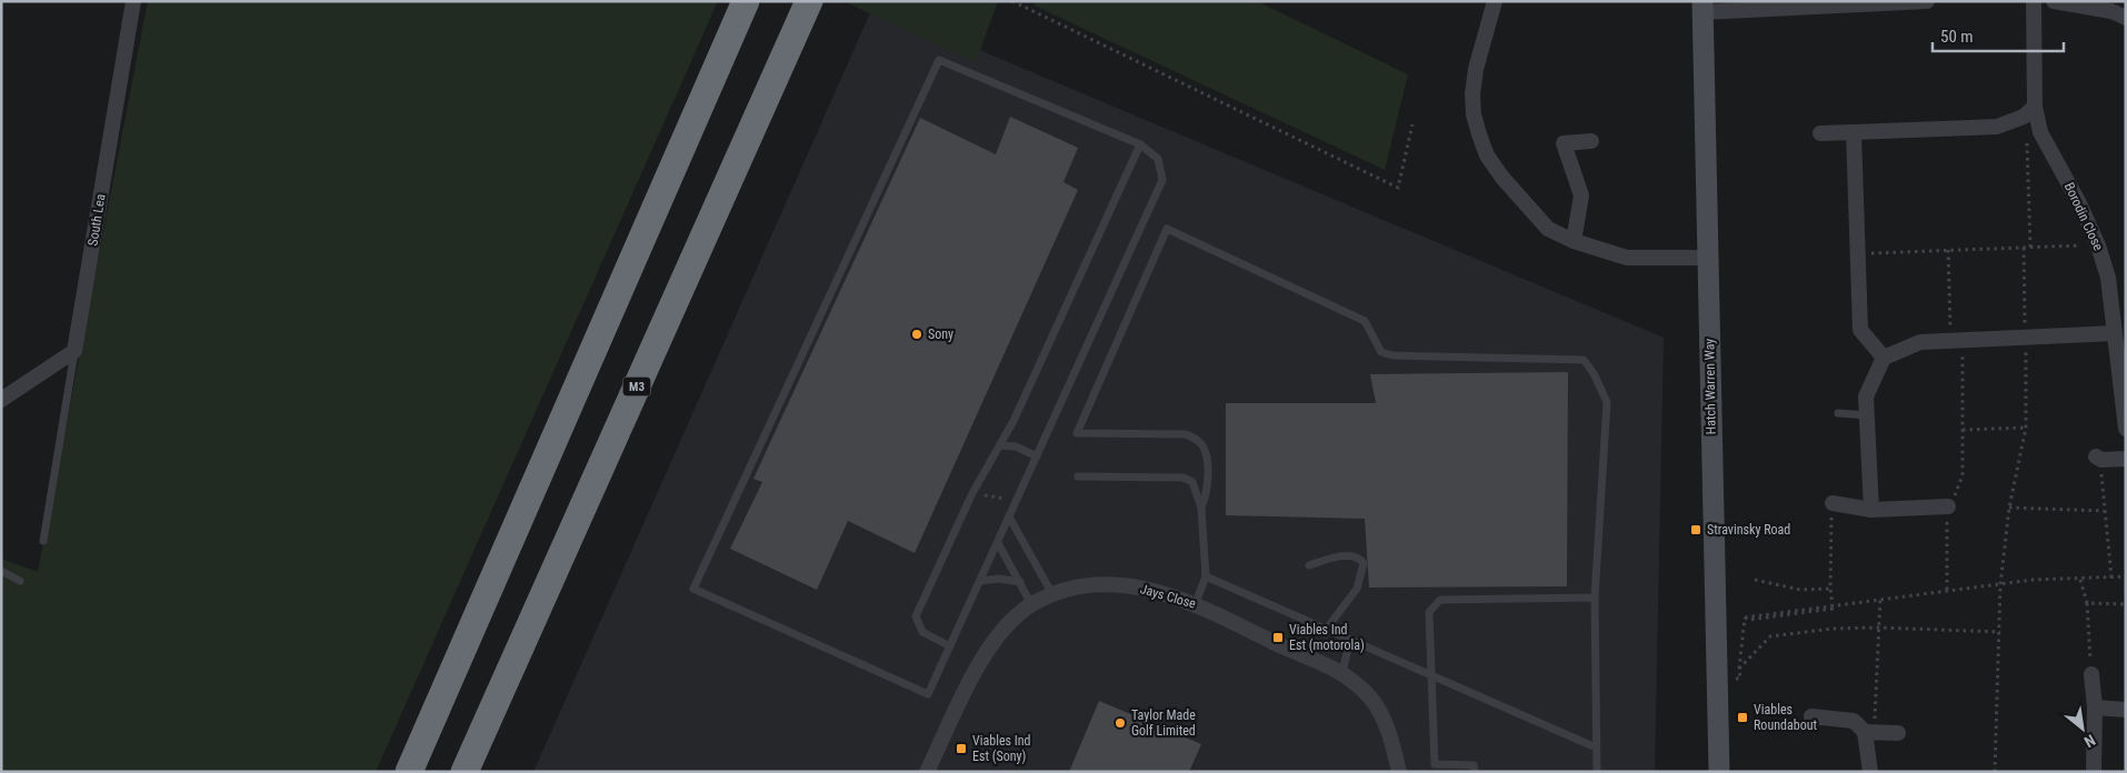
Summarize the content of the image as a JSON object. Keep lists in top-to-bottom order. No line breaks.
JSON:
{"streets":{"highway":["M3"],"street":["Borodin Close","South Lea","Hatch Warren Way","Jays Close"]},"places":{"other":["Sony","Taylor Made Golf Limited"],"transit":["Stravinsky Road","Viables Ind Est (motorola)","Viables Roundabout","Viables Ind Est (Sony)"]},"scale_bar":"50 m","north":"bottom right"}
